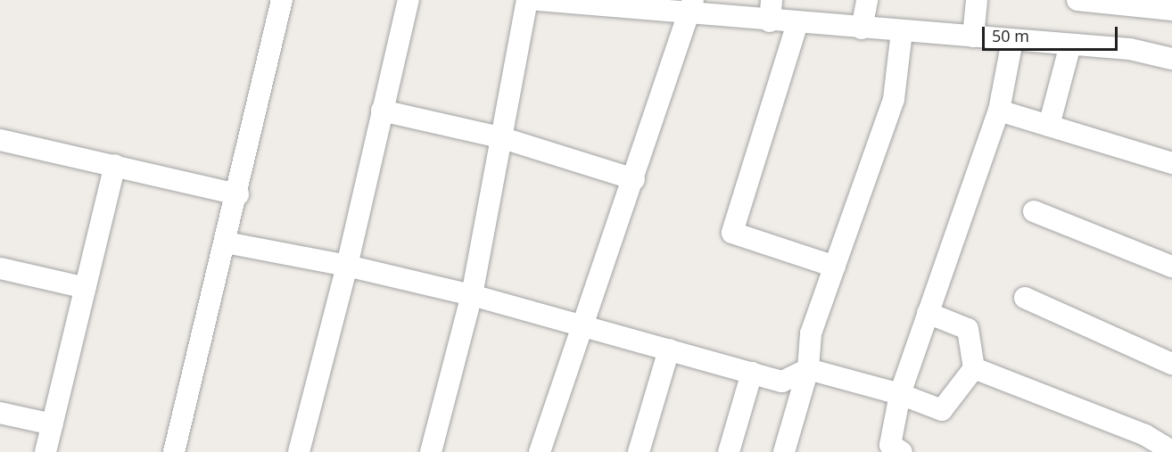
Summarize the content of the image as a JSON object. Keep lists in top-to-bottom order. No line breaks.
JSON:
{"scale_bar":"50 m"}
